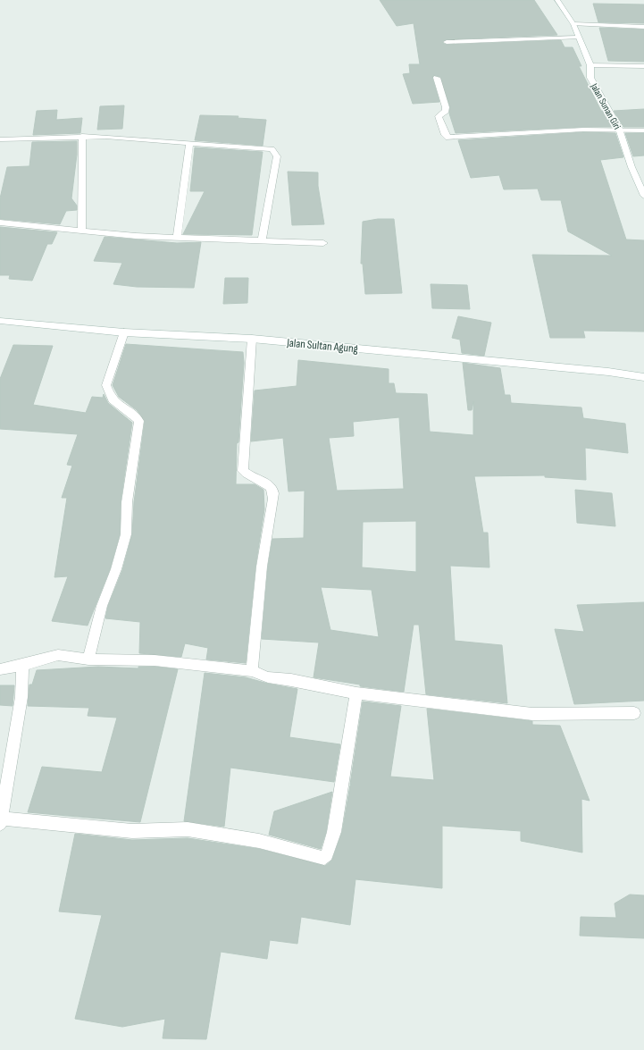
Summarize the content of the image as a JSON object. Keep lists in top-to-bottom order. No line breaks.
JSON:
{"streets":{"street":["Jalan Sunan Giri","Jalan Sultan Agung"]}}
